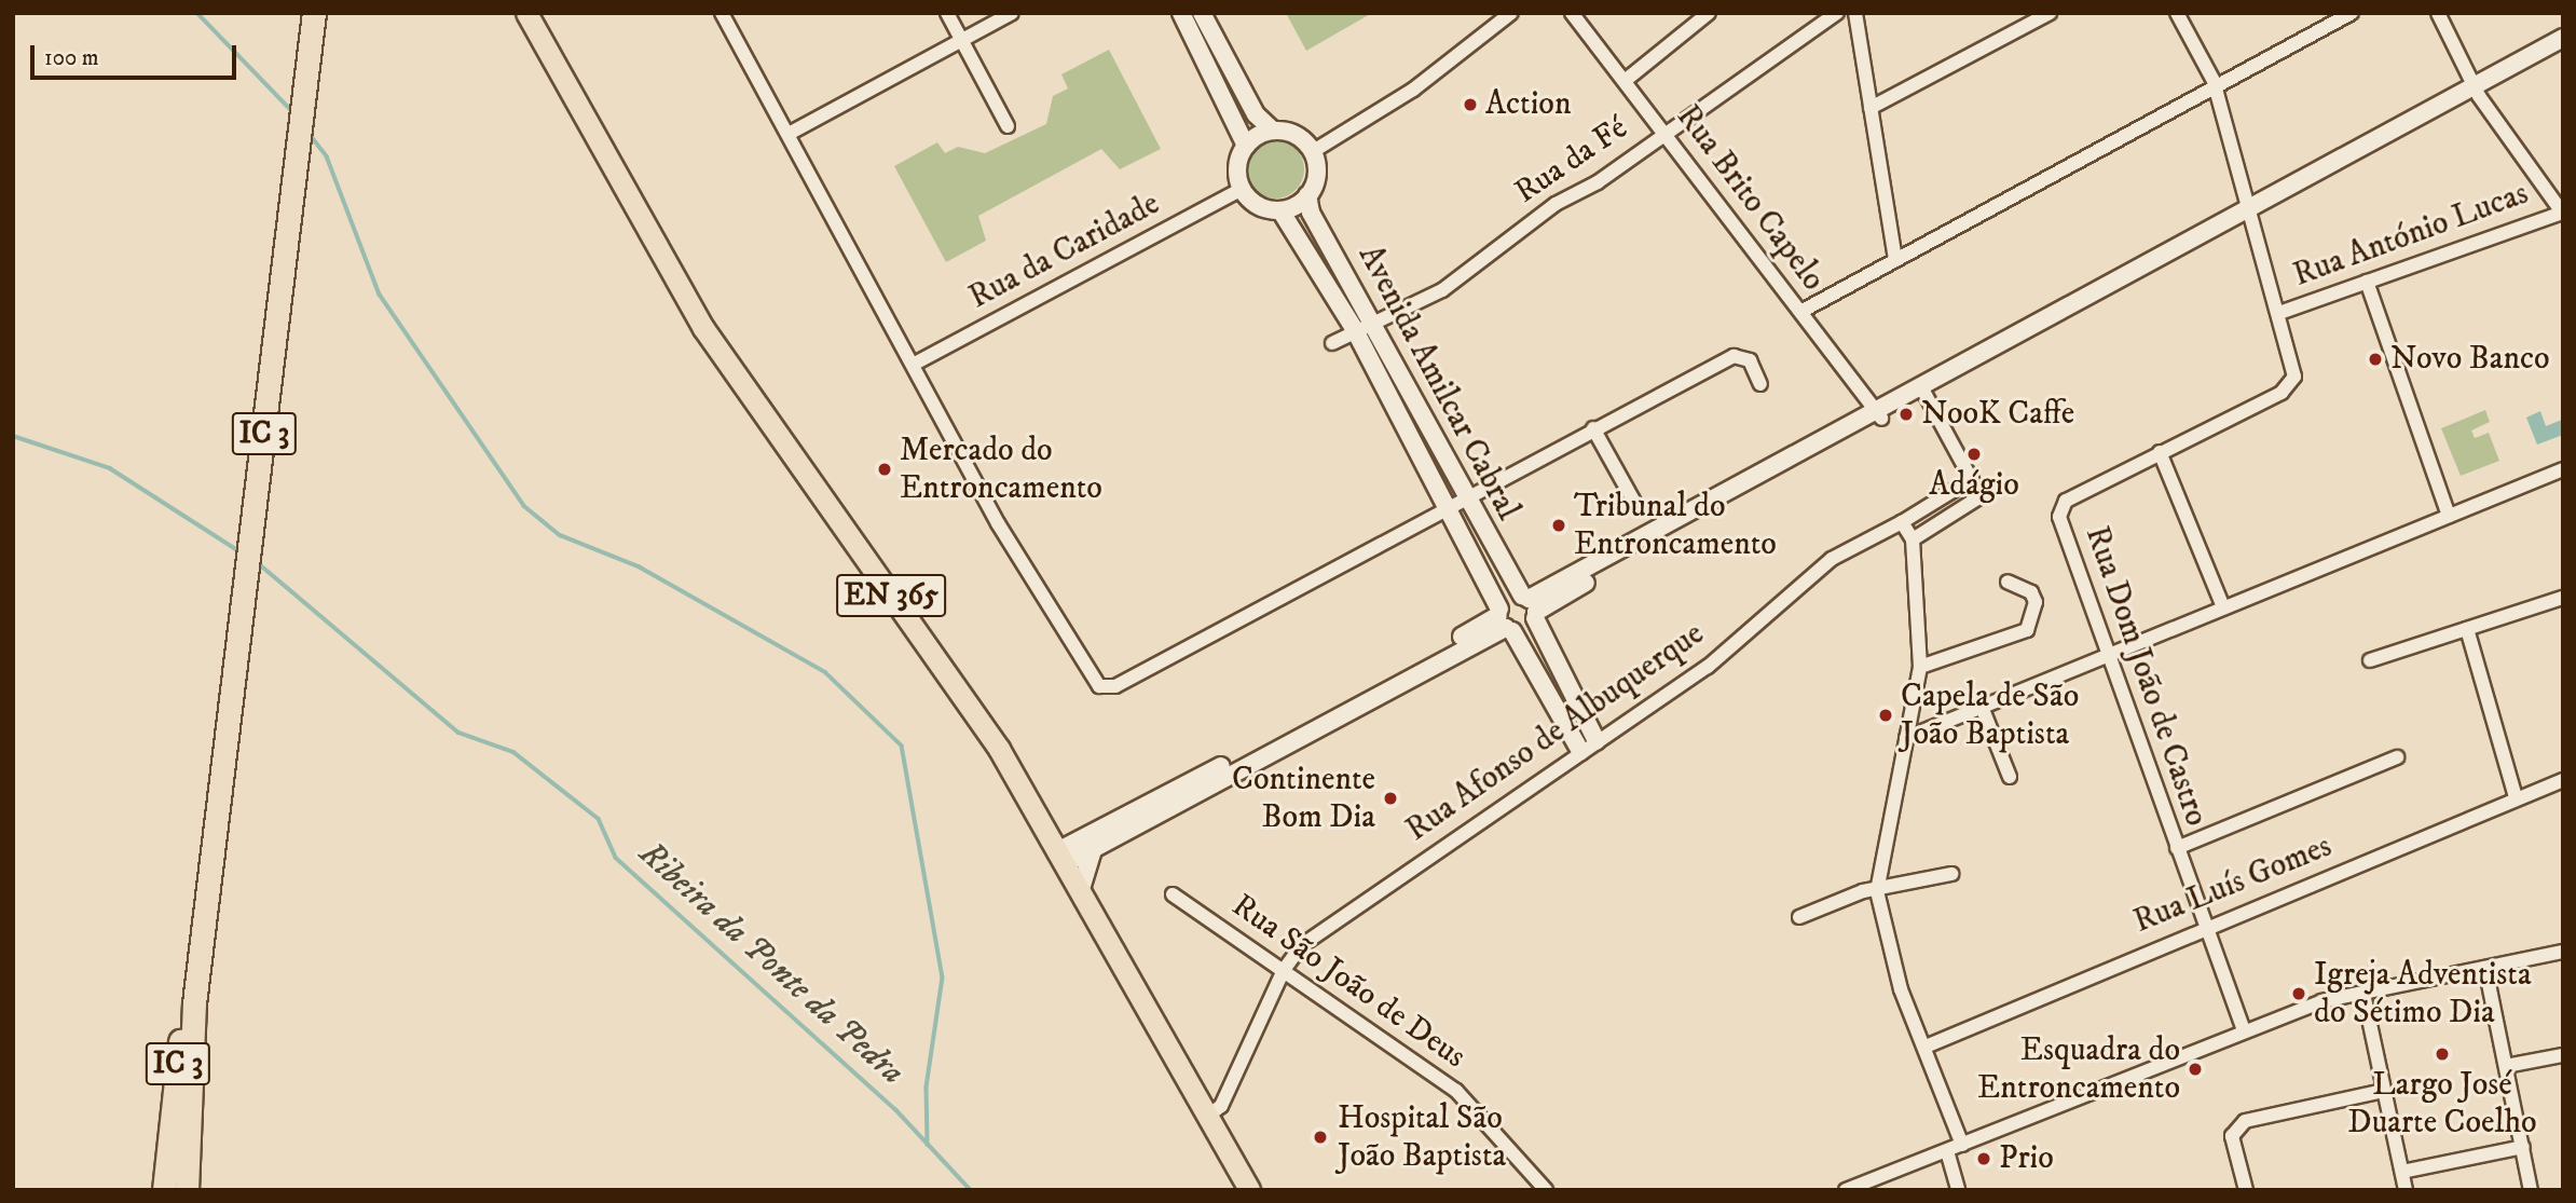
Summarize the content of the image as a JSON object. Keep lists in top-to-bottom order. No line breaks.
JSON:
{"streets":{"highway":["IC 3"],"main road":["EN 365"],"street":["Rua da Fé","Rua Brito Capelo","Rua António Lucas","Rua da Caridade","Avenida Amilcar Cabral","Rua Dom João de Castro","Rua Afonso de Albuquerque","Rua Luís Gomes","Rua São João de Deus"]},"crossings":[["Rua da Fé","Rua Brito Capelo"],["Rua da Fé","Avenida Amilcar Cabral"],["Rua António Lucas","Rua Dom João de Castro"],["Rua da Caridade","Avenida Amilcar Cabral"],["Avenida Amilcar Cabral","Rua Afonso de Albuquerque"],["EN 365","Rua Afonso de Albuquerque"],["Rua Dom João de Castro","Rua Luís Gomes"],["Rua Afonso de Albuquerque","Rua São João de Deus"]],"water":["Ribeira da Ponte da Pedra"],"places":["Action","Novo Banco","NooK Caffe","Adágio","Mercado do Entroncamento","Tribunal do Entroncamento","Capela de São João Baptista","Continente Bom Dia","Igreja Adventista do Sétimo Dia","Largo José Duarte Coelho","Esquadra do Entroncamento","Hospital São João Baptista","Prio"],"scale_bar":"100 m"}
